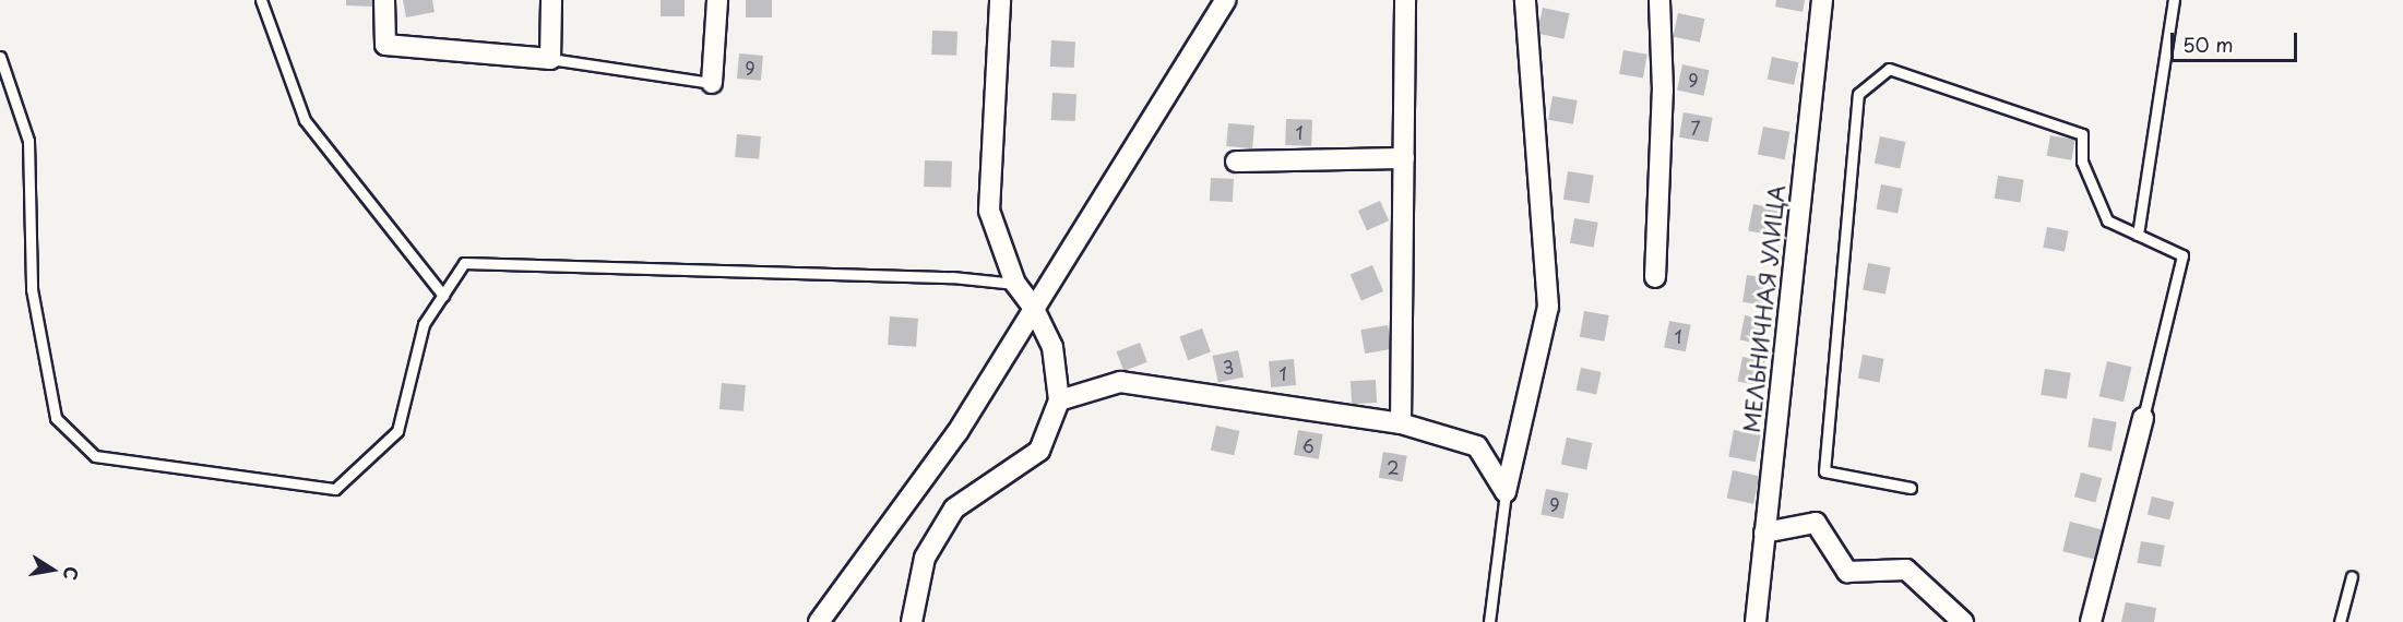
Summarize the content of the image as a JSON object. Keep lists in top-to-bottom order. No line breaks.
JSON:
{"streets":{"street":["МЕЛЬНИЧНАЯ УЛИЦА"]},"house_numbers":["9","9","7","1","1","3","1","6","2","9"],"scale_bar":"50 m","north":"right"}
